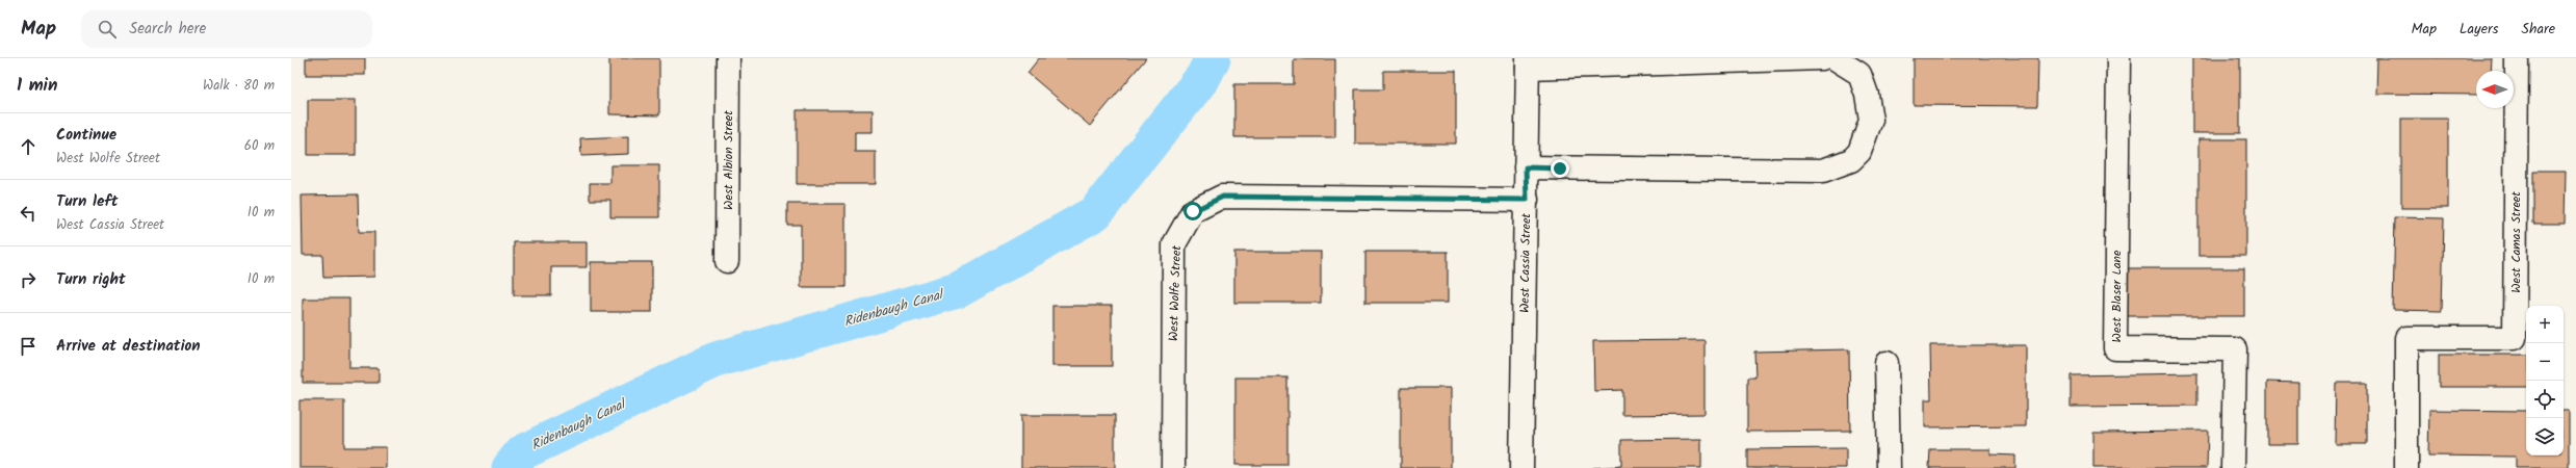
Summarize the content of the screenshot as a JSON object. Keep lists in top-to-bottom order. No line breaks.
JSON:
{"streets":{"street":["West Albion Street","West Camas Street","West Cassia Street","West Wolfe Street","West Blaser Lane"]},"crossings":[["West Cassia Street","West Wolfe Street"]],"water":["Ridenbaugh Canal"],"north":"left","page":{"header":"Map","search":"Search here","nav":["Map","Layers","Share"],"heading":["1 min","Walk · 80 m"],"list":[["Continue","West Wolfe Street","60 m"],["Turn left","West Cassia Street","10 m"],["Turn right","10 m"],"Arrive at destination"],"map_buttons":["+","−"]}}
